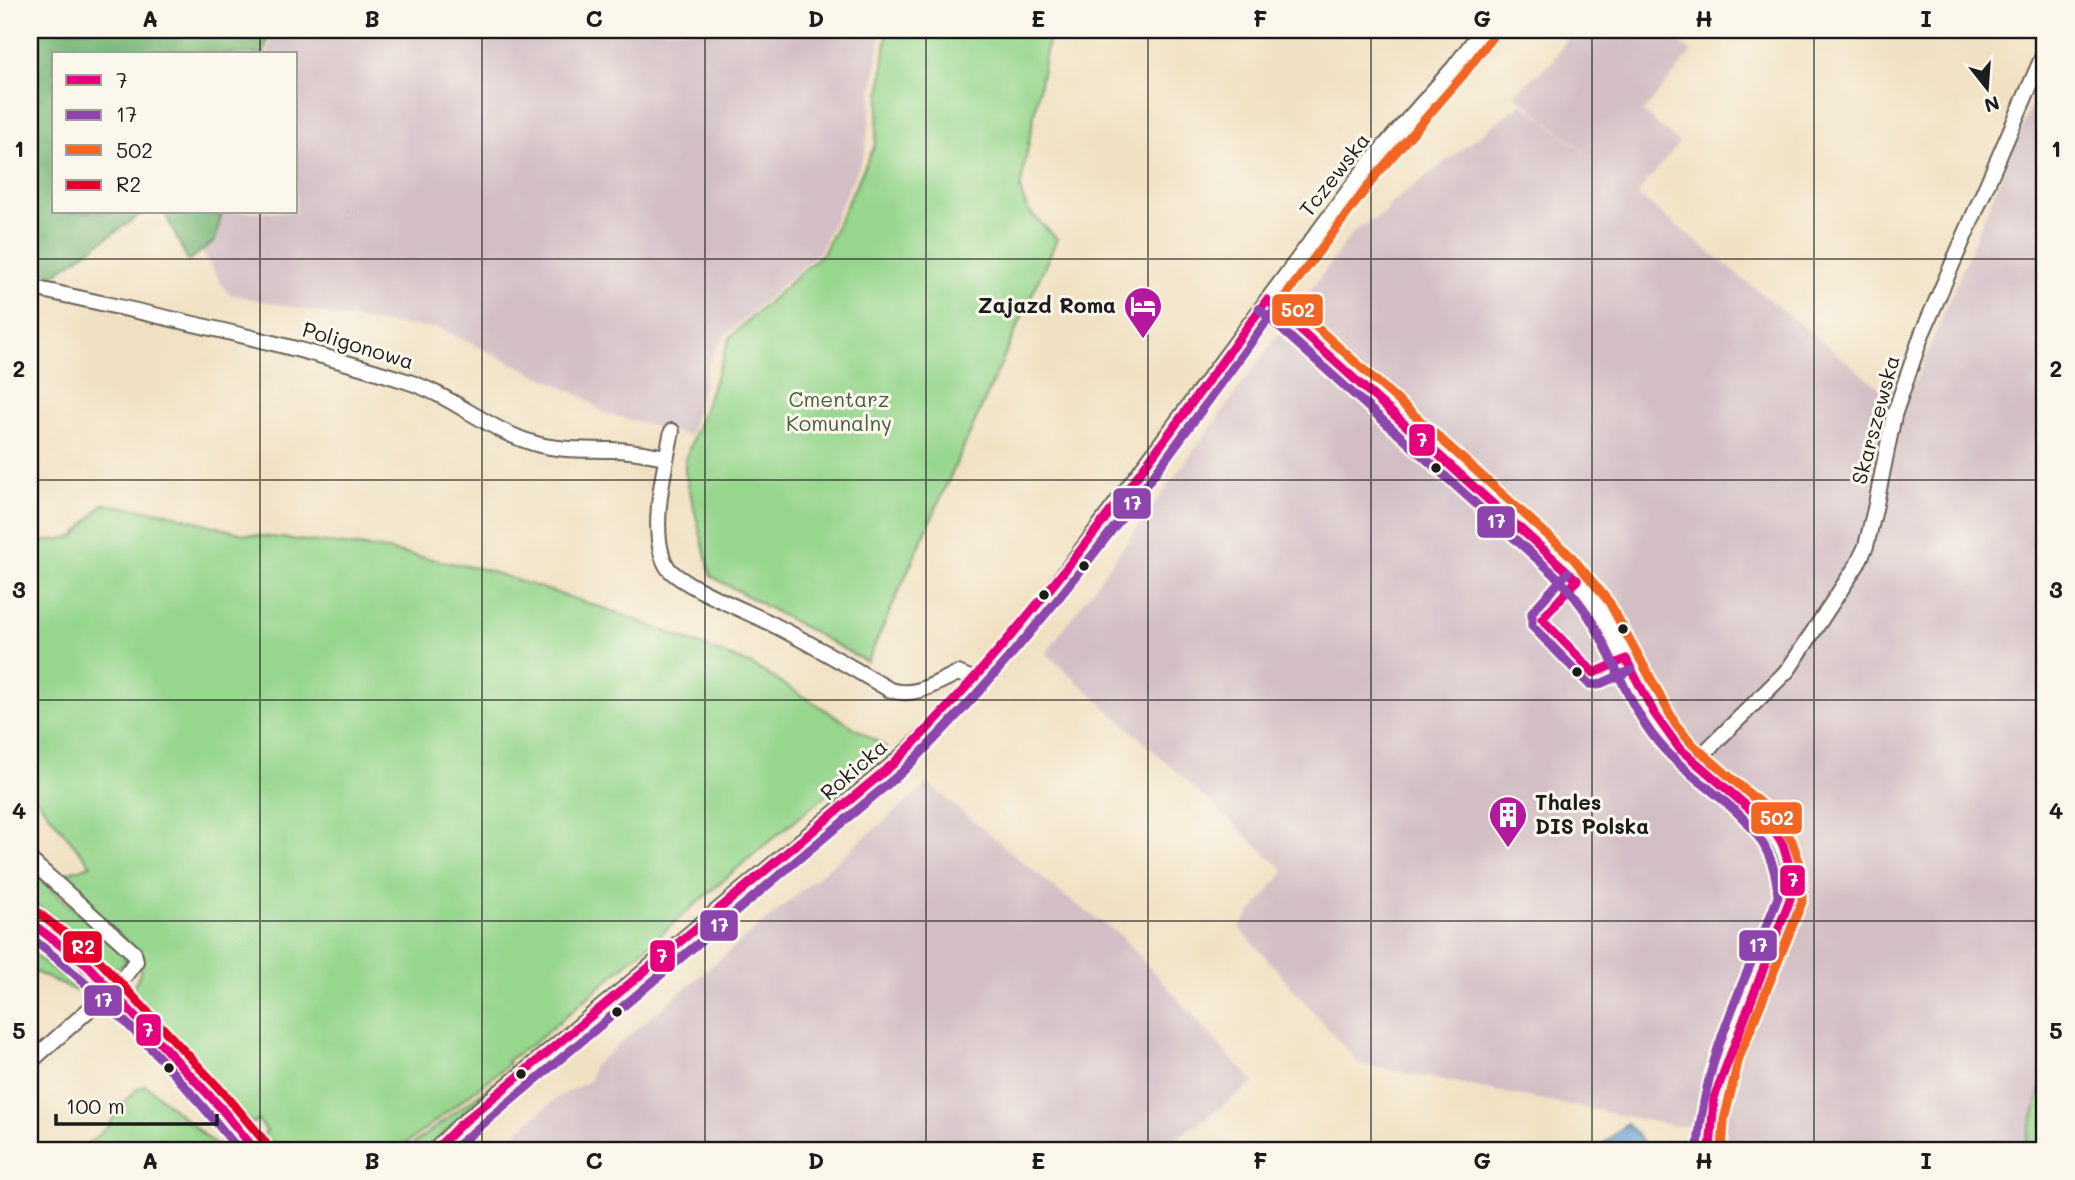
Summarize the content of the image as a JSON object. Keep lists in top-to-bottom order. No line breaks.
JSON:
{"streets":{"street":["Tczewska","Poligonowa","Skarszewska","Rokicka"]},"crossings":[["Tczewska","Rokicka"]],"parks":["Cmentarz Komunalny"],"places":{"hotel":["Zajazd Roma"],"building":["Thales DIS Polska"]},"lines":["transit line 502","transit line 7","transit line 17","transit line R2"],"legend":["7","17","502","R2"],"scale_bar":"100 m","north":"bottom","grid":{"columns":["A","B","C","D","E","F","G","H","I"],"rows":["1","2","3","4","5"]}}
